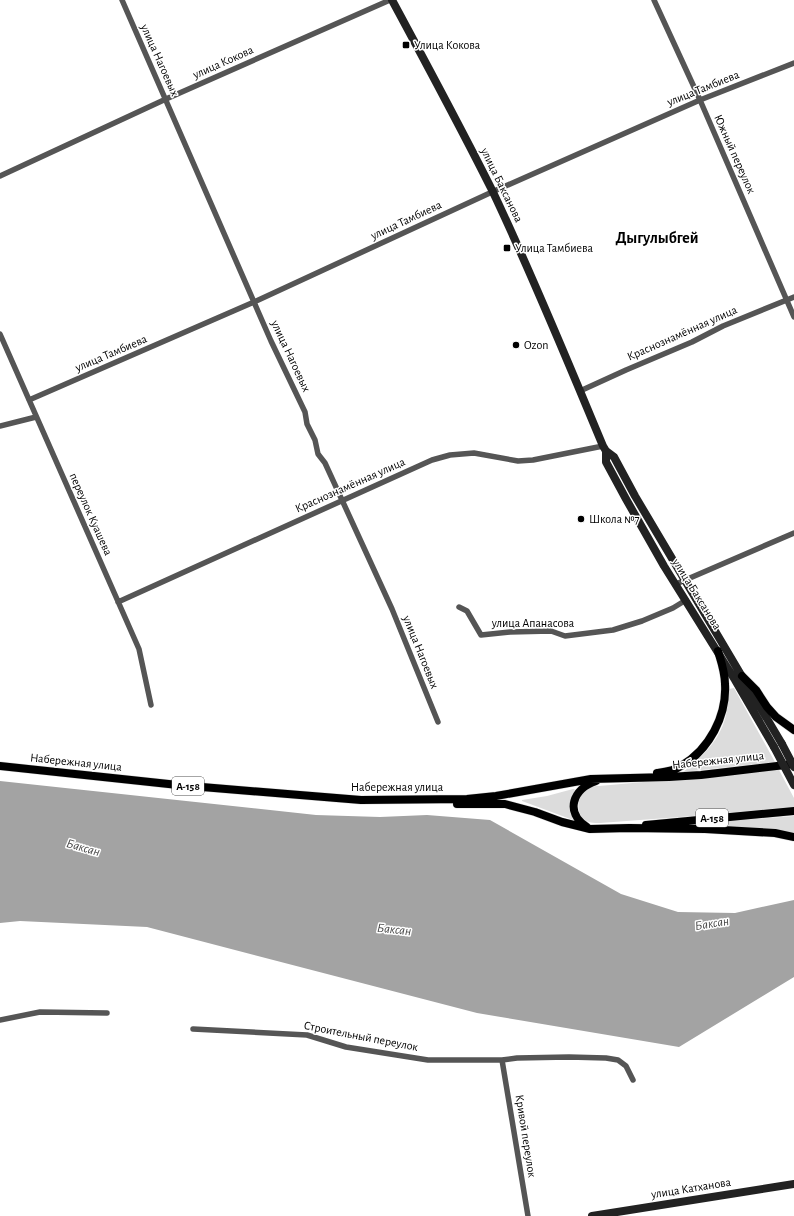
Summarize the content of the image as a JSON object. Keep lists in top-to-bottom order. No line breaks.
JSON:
{"streets":{"main road":["улица Баксанова","Набережная улица","А-158","улица Катханова"],"street":["улица Нагоевых","улица Кокова","улица Тамбиева","Южный переулок","Краснознамённая улица","переулок Куашева","улица Апанасова","Строительный переулок","Кривой переулок"]},"crossings":[["улица Нагоевых","улица Кокова"],["улица Нагоевых","улица Тамбиева"],["улица Нагоевых","Краснознамённая улица"],["улица Кокова","улица Баксанова"],["улица Тамбиева","Южный переулок"],["улица Тамбиева","улица Баксанова"],["улица Тамбиева","переулок Куашева"],["Южный переулок","Краснознамённая улица"],["улица Баксанова","Краснознамённая улица"],["улица Баксанова","улица Апанасова"],["Краснознамённая улица","переулок Куашева"],["Набережная улица","А-158"],["Строительный переулок","Кривой переулок"]],"districts":["Дыгулыбгей"],"water":["Баксан"],"places":{"transit":["Улица Кокова","Улица Тамбиева"],"other":["Ozon","Школа №7"]}}
